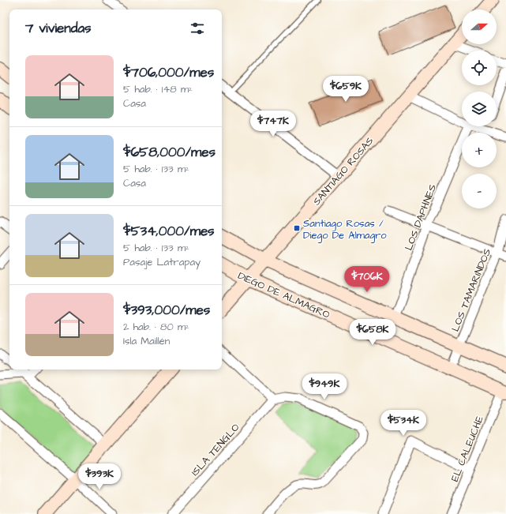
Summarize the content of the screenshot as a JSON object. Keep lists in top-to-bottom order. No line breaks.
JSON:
{"streets":{"main road":["SANTIAGO ROSAS","DIEGO DE ALMAGRO"],"street":["LOS DAPHNES","LOS TAMARINDOS","EL CALEUCHE","ISLA TENGLO"]},"crossings":[["SANTIAGO ROSAS","DIEGO DE ALMAGRO"],["LOS TAMARINDOS","DIEGO DE ALMAGRO"],["DIEGO DE ALMAGRO","EL CALEUCHE"]],"places":{"transit":["Santiago Rosas / Diego De Almagro"]},"north":"right","page":{"map_buttons":["+","−"],"heading":"7 viviendas","list":[{"name":"$706,000/mes","note":"5 hab. · 148 m² · Casa"},{"name":"$658,000/mes","note":"5 hab. · 133 m² · Casa"},{"name":"$534,000/mes","note":"5 hab. · 133 m² · Pasaje Latrapay"},{"name":"$393,000/mes","note":"2 hab. · 80 m² · Isla Maillén"}],"price":["$659K","$747K","$706K","$658K","$949K","$534K","$393K"]}}
